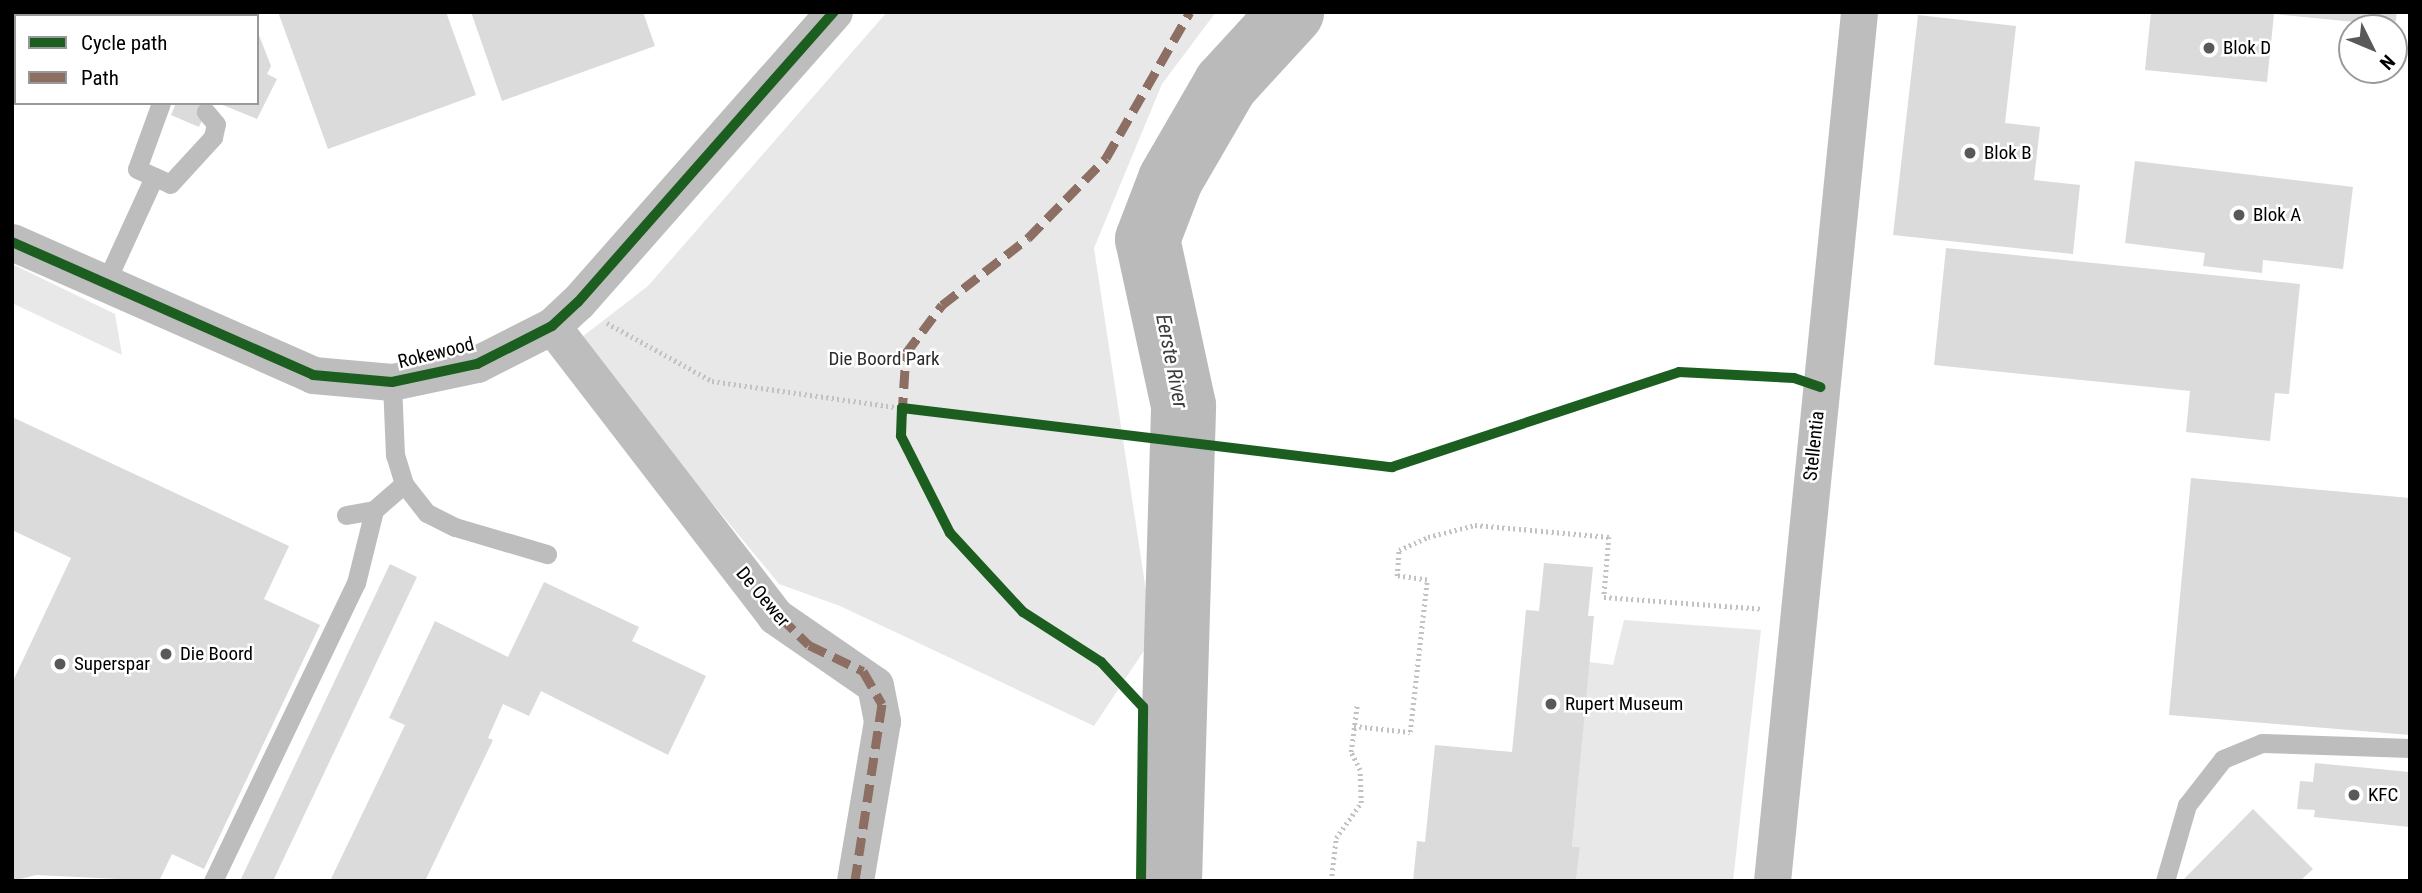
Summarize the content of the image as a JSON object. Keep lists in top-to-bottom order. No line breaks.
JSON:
{"streets":{"street":["Rokewood","Stellentia","De Oewer"]},"crossings":[["Rokewood","De Oewer"]],"water":["Eerste River"],"parks":["Die Boord Park"],"places":["Blok D","Blok B","Blok A","Die Boord","Superspar","Rupert Museum","KFC"],"legend":["Cycle path","Path"],"north":"bottom right"}
